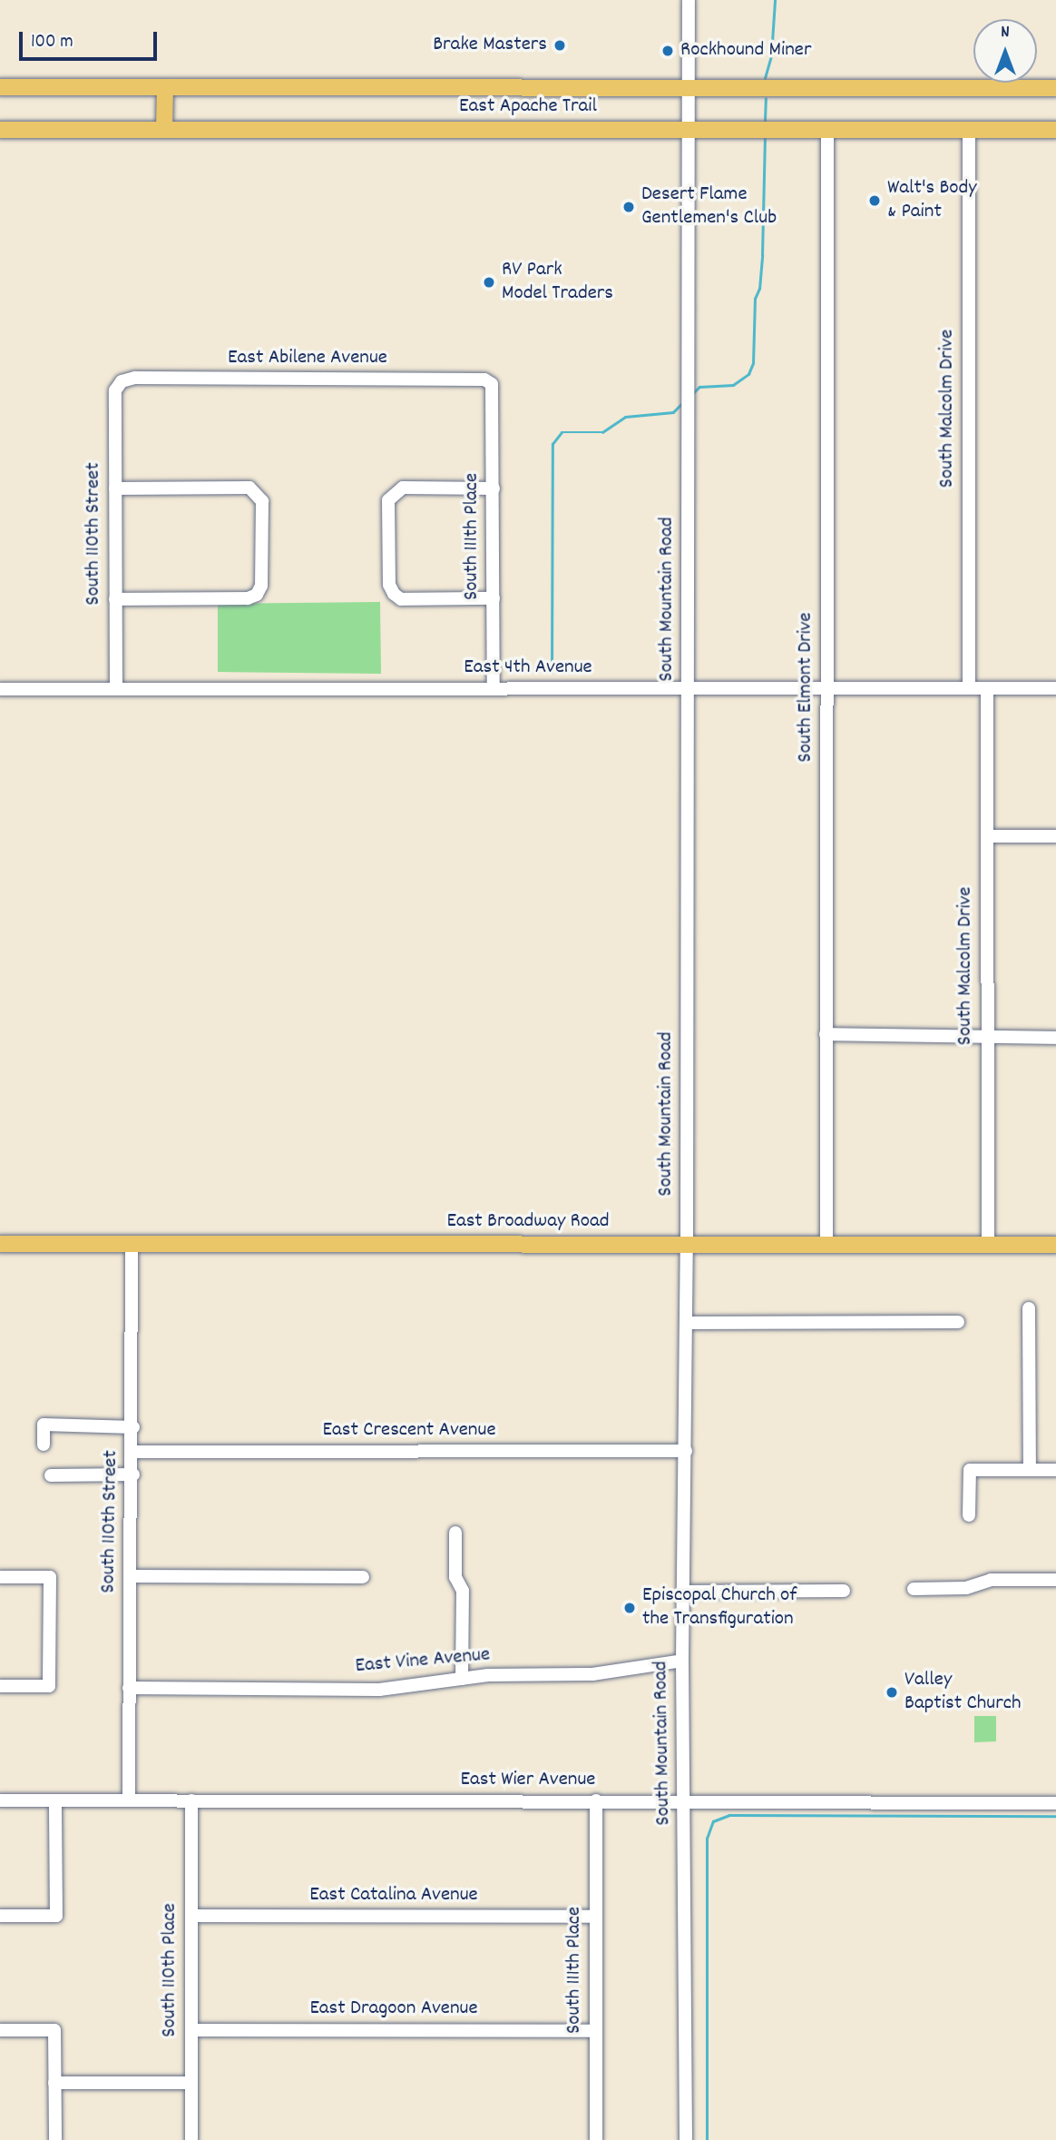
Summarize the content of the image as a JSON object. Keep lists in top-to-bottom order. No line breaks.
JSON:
{"streets":{"main road":["East Apache Trail","East Broadway Road"],"street":["East Abilene Avenue","South Malcolm Drive","South 110th Street","South 111th Place","South Mountain Road","East 4th Avenue","South Elmont Drive","East Crescent Avenue","East Vine Avenue","East Wier Avenue","East Catalina Avenue","South 110th Place","East Dragoon Avenue"]},"crossings":[["East Apache Trail","South Malcolm Drive"],["East Apache Trail","South Mountain Road"],["East Apache Trail","South Elmont Drive"],["East Abilene Avenue","South 110th Street"],["East Abilene Avenue","South 111th Place"],["South Malcolm Drive","East 4th Avenue"],["South Malcolm Drive","East Broadway Road"],["South 110th Street","East 4th Avenue"],["South 110th Street","East Broadway Road"],["South 110th Street","East Crescent Avenue"],["South 110th Street","East Vine Avenue"],["South 110th Street","East Wier Avenue"],["South 111th Place","East 4th Avenue"],["South 111th Place","East Wier Avenue"],["South 111th Place","East Catalina Avenue"],["South 111th Place","East Dragoon Avenue"],["South Mountain Road","East 4th Avenue"],["South Mountain Road","East Broadway Road"],["South Mountain Road","East Crescent Avenue"],["South Mountain Road","East Vine Avenue"],["South Mountain Road","East Wier Avenue"],["East 4th Avenue","South Elmont Drive"],["South Elmont Drive","East Broadway Road"],["East Wier Avenue","South 110th Place"],["East Catalina Avenue","South 110th Place"],["South 110th Place","East Dragoon Avenue"]],"places":["Brake Masters","Rockhound Miner","Walt's Body & Paint","Desert Flame Gentlemen's Club","RV Park Model Traders","Episcopal Church of the Transfiguration","Valley Baptist Church"],"scale_bar":"100 m","north":"top"}
